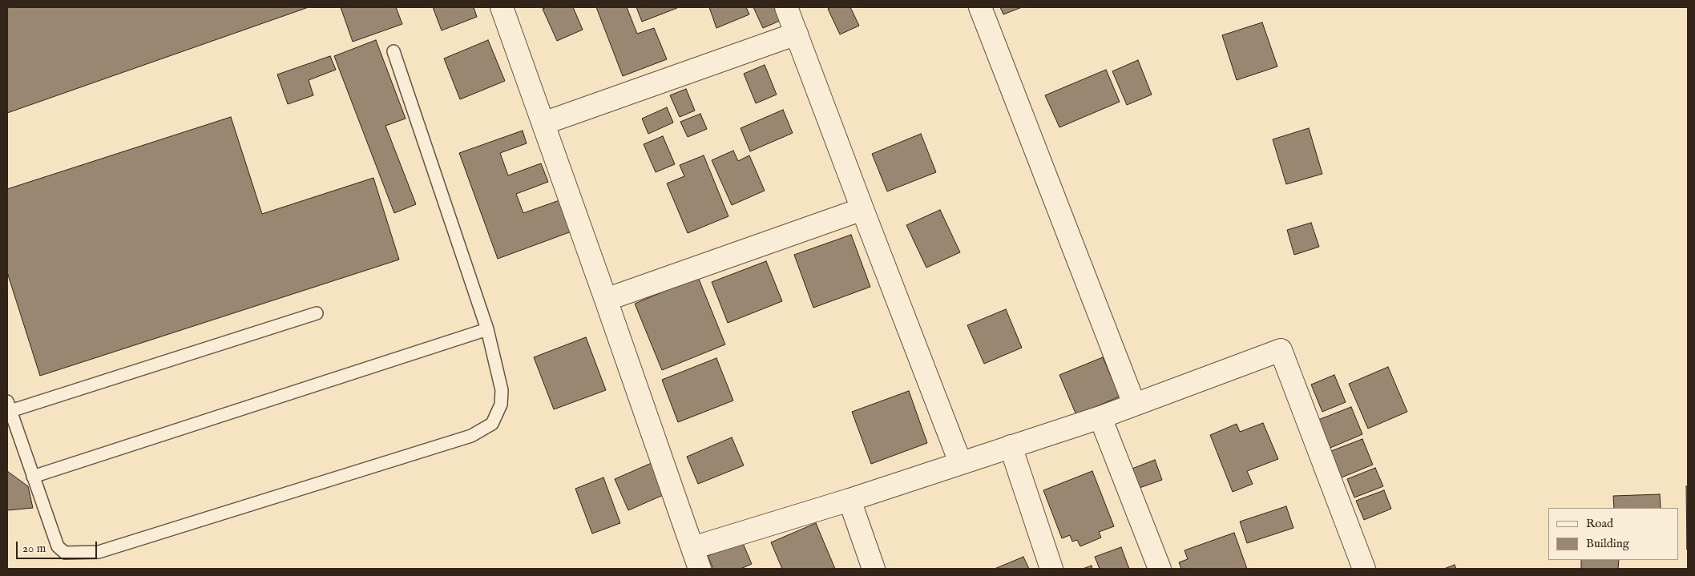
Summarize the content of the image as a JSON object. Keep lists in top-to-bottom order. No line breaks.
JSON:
{"legend":["Road","Building"],"scale_bar":"20 m"}
